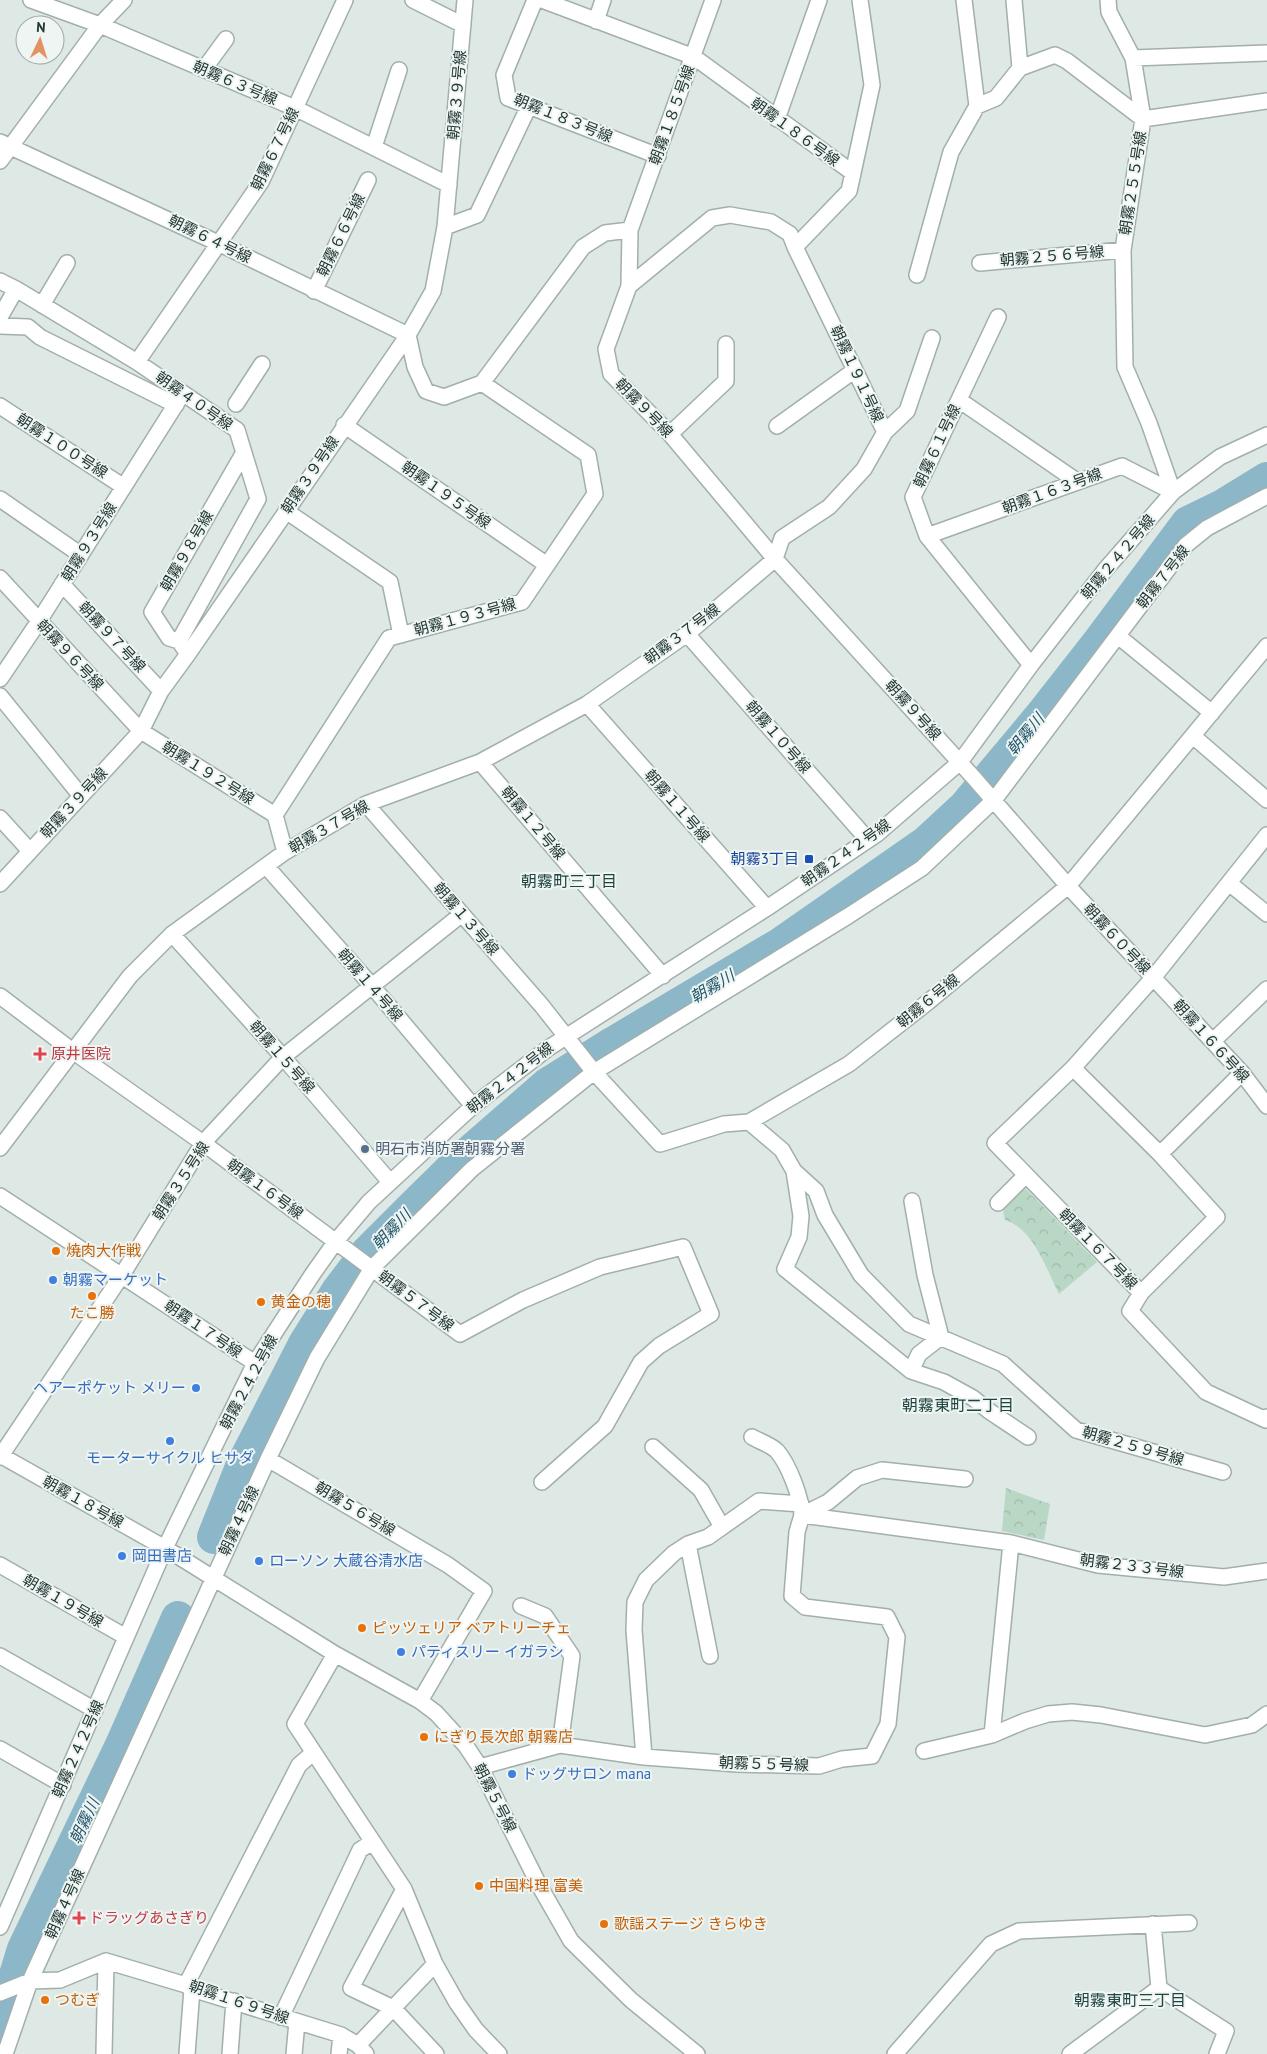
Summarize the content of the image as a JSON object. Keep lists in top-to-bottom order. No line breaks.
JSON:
{"streets":{"street":["朝霧６３号線","朝霧３９号線","朝霧１８５号線","朝霧１８３号線","朝霧１８６号線","朝霧６７号線","朝霧２５５号線","朝霧６６号線","朝霧６４号線","朝霧２５６号線","朝霧１９１号線","朝霧４０号線","朝霧９号線","朝霧１００号線","朝霧６１号線","朝霧１６３号線","朝霧１９５号線","朝霧９３号線","朝霧９８号線","朝霧２４２号線","朝霧７号線","朝霧１９３号線","朝霧３７号線","朝霧９７号線","朝霧９６号線","朝霧１０号線","朝霧１９２号線","朝霧１１号線","朝霧１２号線","朝霧１３号線","朝霧６０号線","朝霧１４号線","朝霧６号線","朝霧１６６号線","朝霧１５号線","朝霧３５号線","朝霧１６号線","朝霧１６７号線","朝霧５７号線","朝霧１７号線","朝霧２５９号線","朝霧１８号線","朝霧５６号線","朝霧４号線","朝霧２３３号線","朝霧１９号線","朝霧５５号線","朝霧５号線","朝霧１６９号線"]},"crossings":[["朝霧６３号線","朝霧３９号線"],["朝霧６３号線","朝霧６７号線"],["朝霧３９号線","朝霧６４号線"],["朝霧３９号線","朝霧１９５号線"],["朝霧３９号線","朝霧９７号線"],["朝霧３９号線","朝霧９６号線"],["朝霧３９号線","朝霧１９２号線"],["朝霧１８５号線","朝霧１８３号線"],["朝霧１８５号線","朝霧１８６号線"],["朝霧１８５号線","朝霧９号線"],["朝霧６７号線","朝霧６４号線"],["朝霧６７号線","朝霧４０号線"],["朝霧２５５号線","朝霧２５６号線"],["朝霧２５５号線","朝霧１６３号線"],["朝霧２５５号線","朝霧２４２号線"],["朝霧６６号線","朝霧６４号線"],["朝霧１９１号線","朝霧９号線"],["朝霧１９１号線","朝霧３７号線"],["朝霧４０号線","朝霧９３号線"],["朝霧４０号線","朝霧９８号線"],["朝霧９号線","朝霧２４２号線"],["朝霧９号線","朝霧３７号線"],["朝霧９号線","朝霧６０号線"],["朝霧１００号線","朝霧９３号線"],["朝霧６１号線","朝霧１６３号線"],["朝霧６１号線","朝霧２４２号線"],["朝霧１６３号線","朝霧２４２号線"],["朝霧１９５号線","朝霧１９３号線"],["朝霧９３号線","朝霧９７号線"],["朝霧９３号線","朝霧９６号線"],["朝霧２４２号線","朝霧１０号線"],["朝霧２４２号線","朝霧１１号線"],["朝霧２４２号線","朝霧１２号線"],["朝霧２４２号線","朝霧１３号線"],["朝霧２４２号線","朝霧６０号線"],["朝霧２４２号線","朝霧１４号線"],["朝霧２４２号線","朝霧１５号線"],["朝霧２４２号線","朝霧１６号線"],["朝霧２４２号線","朝霧１７号線"],["朝霧２４２号線","朝霧１８号線"],["朝霧２４２号線","朝霧１９号線"],["朝霧２４２号線","朝霧５号線"],["朝霧７号線","朝霧６０号線"],["朝霧７号線","朝霧４号線"],["朝霧１９３号線","朝霧１９２号線"],["朝霧３７号線","朝霧１０号線"],["朝霧３７号線","朝霧１１号線"],["朝霧３７号線","朝霧１２号線"],["朝霧３７号線","朝霧１３号線"],["朝霧３７号線","朝霧１４号線"],["朝霧３７号線","朝霧１５号線"],["朝霧３７号線","朝霧１６号線"],["朝霧９６号線","朝霧１９２号線"],["朝霧１３号線","朝霧６号線"],["朝霧１３号線","朝霧３５号線"],["朝霧１３号線","朝霧４号線"],["朝霧６０号線","朝霧６号線"],["朝霧６０号線","朝霧１６６号線"],["朝霧６０号線","朝霧１６７号線"],["朝霧６０号線","朝霧４号線"],["朝霧１４号線","朝霧３５号線"],["朝霧６号線","朝霧４号線"],["朝霧１６６号線","朝霧１６７号線"],["朝霧１５号線","朝霧３５号線"],["朝霧３５号線","朝霧１６号線"],["朝霧３５号線","朝霧１７号線"],["朝霧３５号線","朝霧１８号線"],["朝霧１６号線","朝霧５７号線"],["朝霧５７号線","朝霧４号線"],["朝霧１８号線","朝霧５号線"],["朝霧５６号線","朝霧４号線"],["朝霧５６号線","朝霧５号線"],["朝霧４号線","朝霧５号線"],["朝霧５５号線","朝霧５号線"]],"districts":["朝霧町三丁目","朝霧東町二丁目","朝霧東町三丁目"],"water":["朝霧川"],"places":{"transit":["朝霧3丁目"],"health":["原井医院","ドラッグあさぎり"],"other":["明石市消防署朝霧分署","焼肉大作戦","朝霧マーケット","たこ勝","黄金の穂","ヘアーポケット メリー","モーターサイクル ヒサダ","岡田書店","ローソン 大蔵谷清水店","ピッツェリア ベアトリーチェ","パティスリー イガラシ","にぎり長次郎 朝霧店","ドッグサロン mana","中国料理 富美","歌謡ステージ きらゆき","つむぎ"]},"north":"top"}
